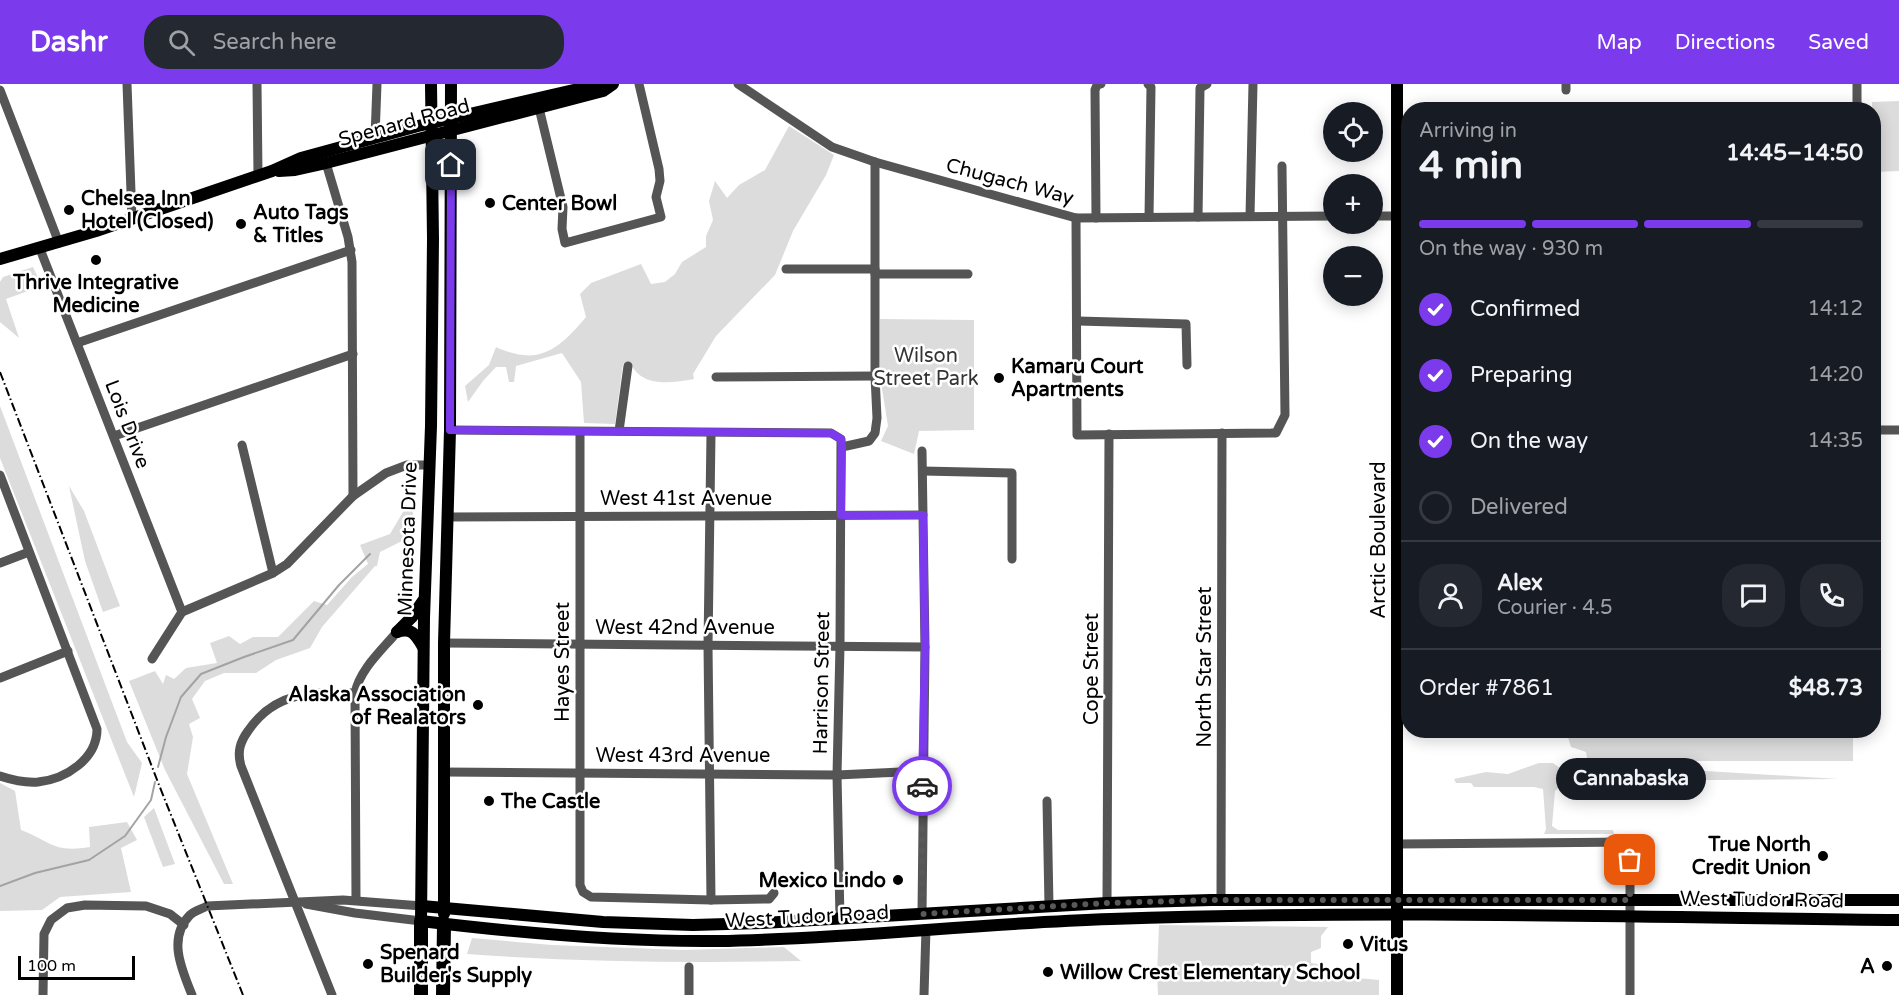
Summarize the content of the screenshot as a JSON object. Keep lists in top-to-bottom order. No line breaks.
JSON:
{"streets":{"highway":["Minnesota Drive"],"main road":["Spenard Road","Arctic Boulevard","West Tudor Road"],"street":["Chugach Way","Lois Drive","West 41st Avenue","West 42nd Avenue","Hayes Street","North Star Street","Cope Street","Harrison Street","West 43rd Avenue"]},"crossings":[["Spenard Road","Lois Drive"],["Spenard Road","Minnesota Drive"],["West 41st Avenue","Minnesota Drive"],["West 41st Avenue","Hayes Street"],["West 41st Avenue","Harrison Street"],["Minnesota Drive","West 42nd Avenue"],["Minnesota Drive","West 43rd Avenue"],["Minnesota Drive","West Tudor Road"],["Arctic Boulevard","West Tudor Road"],["West 42nd Avenue","Hayes Street"],["West 42nd Avenue","Harrison Street"],["Hayes Street","West 43rd Avenue"],["North Star Street","West Tudor Road"],["Cope Street","West Tudor Road"],["Harrison Street","West 43rd Avenue"],["Harrison Street","West Tudor Road"]],"parks":["Wilson Street Park"],"places":["Center Bowl","Chelsea Inn Hotel (Closed)","Auto Tags & Titles","Thrive Integrative Medicine","Kamaru Court Apartments","Alaska Association of Realators","The Castle","True North Credit Union","Cannabaska","Mexico Lindo","Vitus","Spenard Builder's Supply","A","Willow Crest Elementary School"],"scale_bar":"100 m","page":{"header":"Dashr","search":"Search here","nav":["Map","Directions","Saved"],"map_buttons":["+","−"],"heading":["4 min","Arriving in","14:45–14:50"],"panel":["Alex","Courier · 4.5","Order #7861","$48.73"],"bar":"On the way · 930 m","list":[["Confirmed","14:12"],["Preparing","14:20"],["On the way","14:35"],"Delivered"],"bubble":"Cannabaska","scale":"100 m"}}
